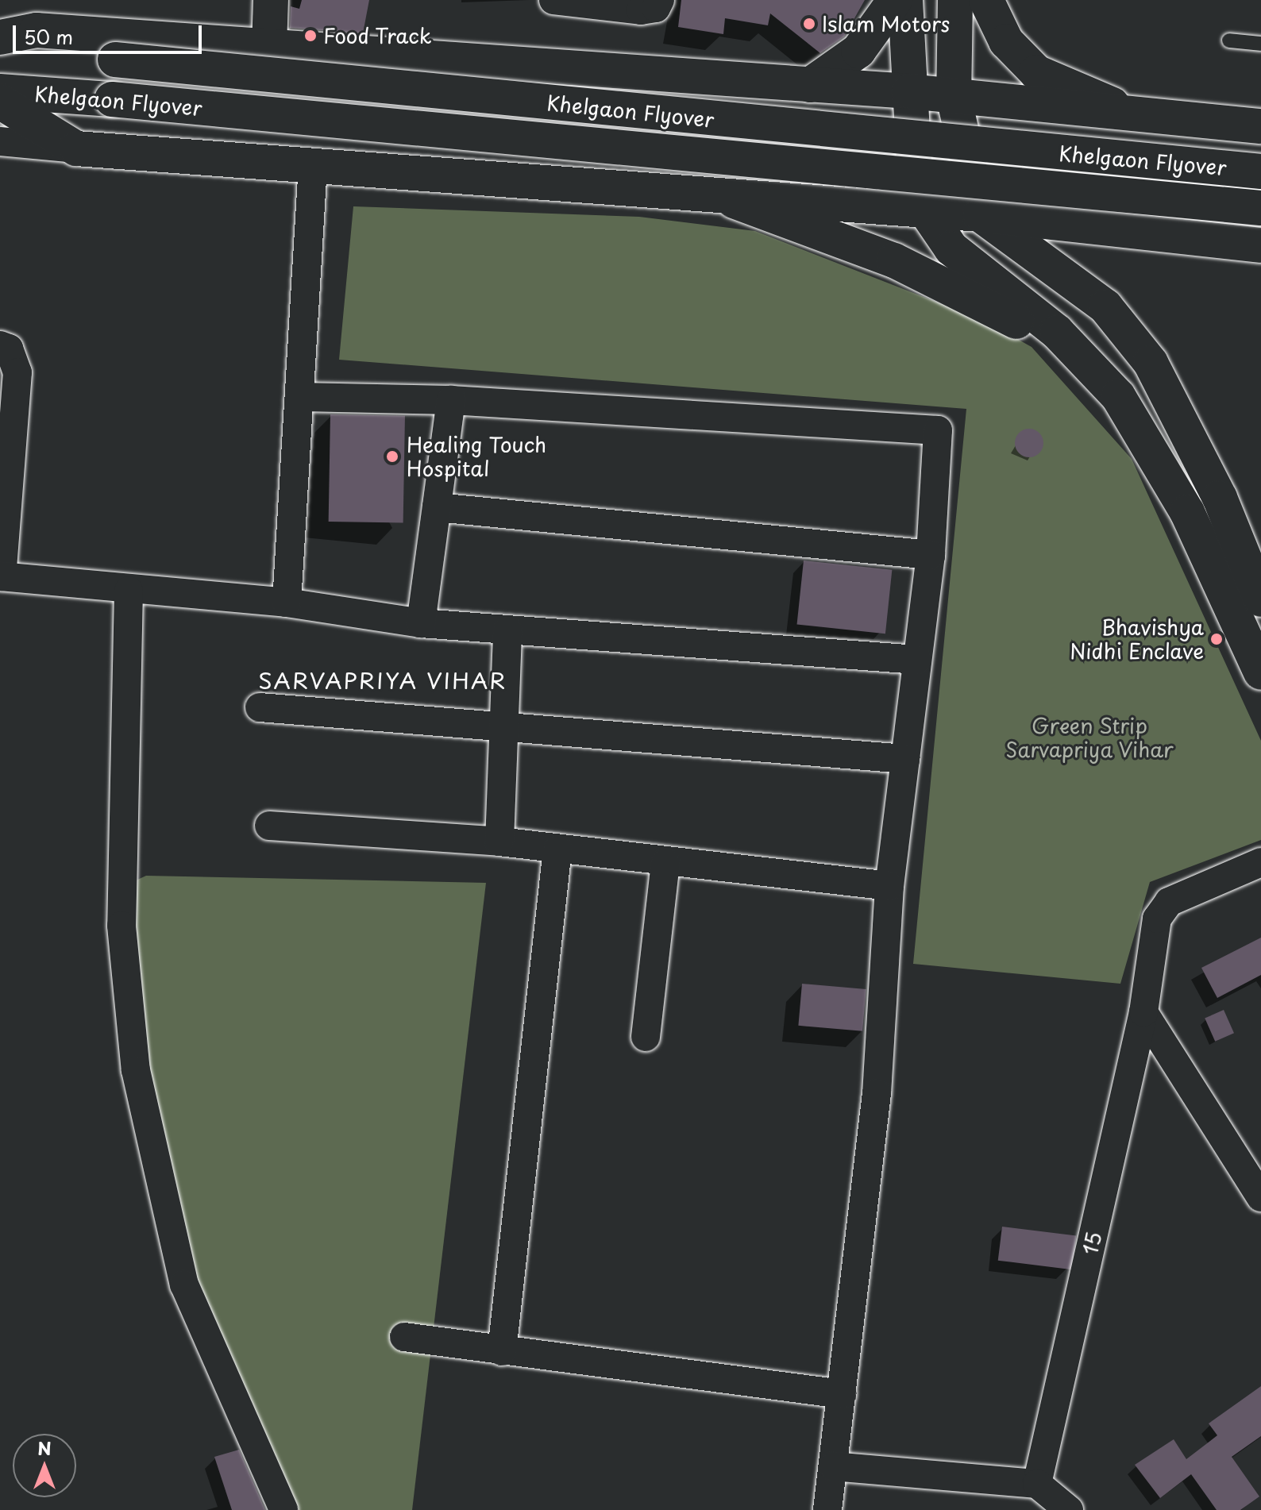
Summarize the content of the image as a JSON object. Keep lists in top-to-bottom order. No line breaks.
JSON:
{"streets":{"main road":["Khelgaon Flyover"],"street":["15"]},"districts":["SARVAPRIYA VIHAR"],"parks":["Green Strip Sarvapriya Vihar"],"places":["Islam Motors","Food Track","Healing Touch Hospital","Bhavishya Nidhi Enclave"],"scale_bar":"50 m","north":"top"}
